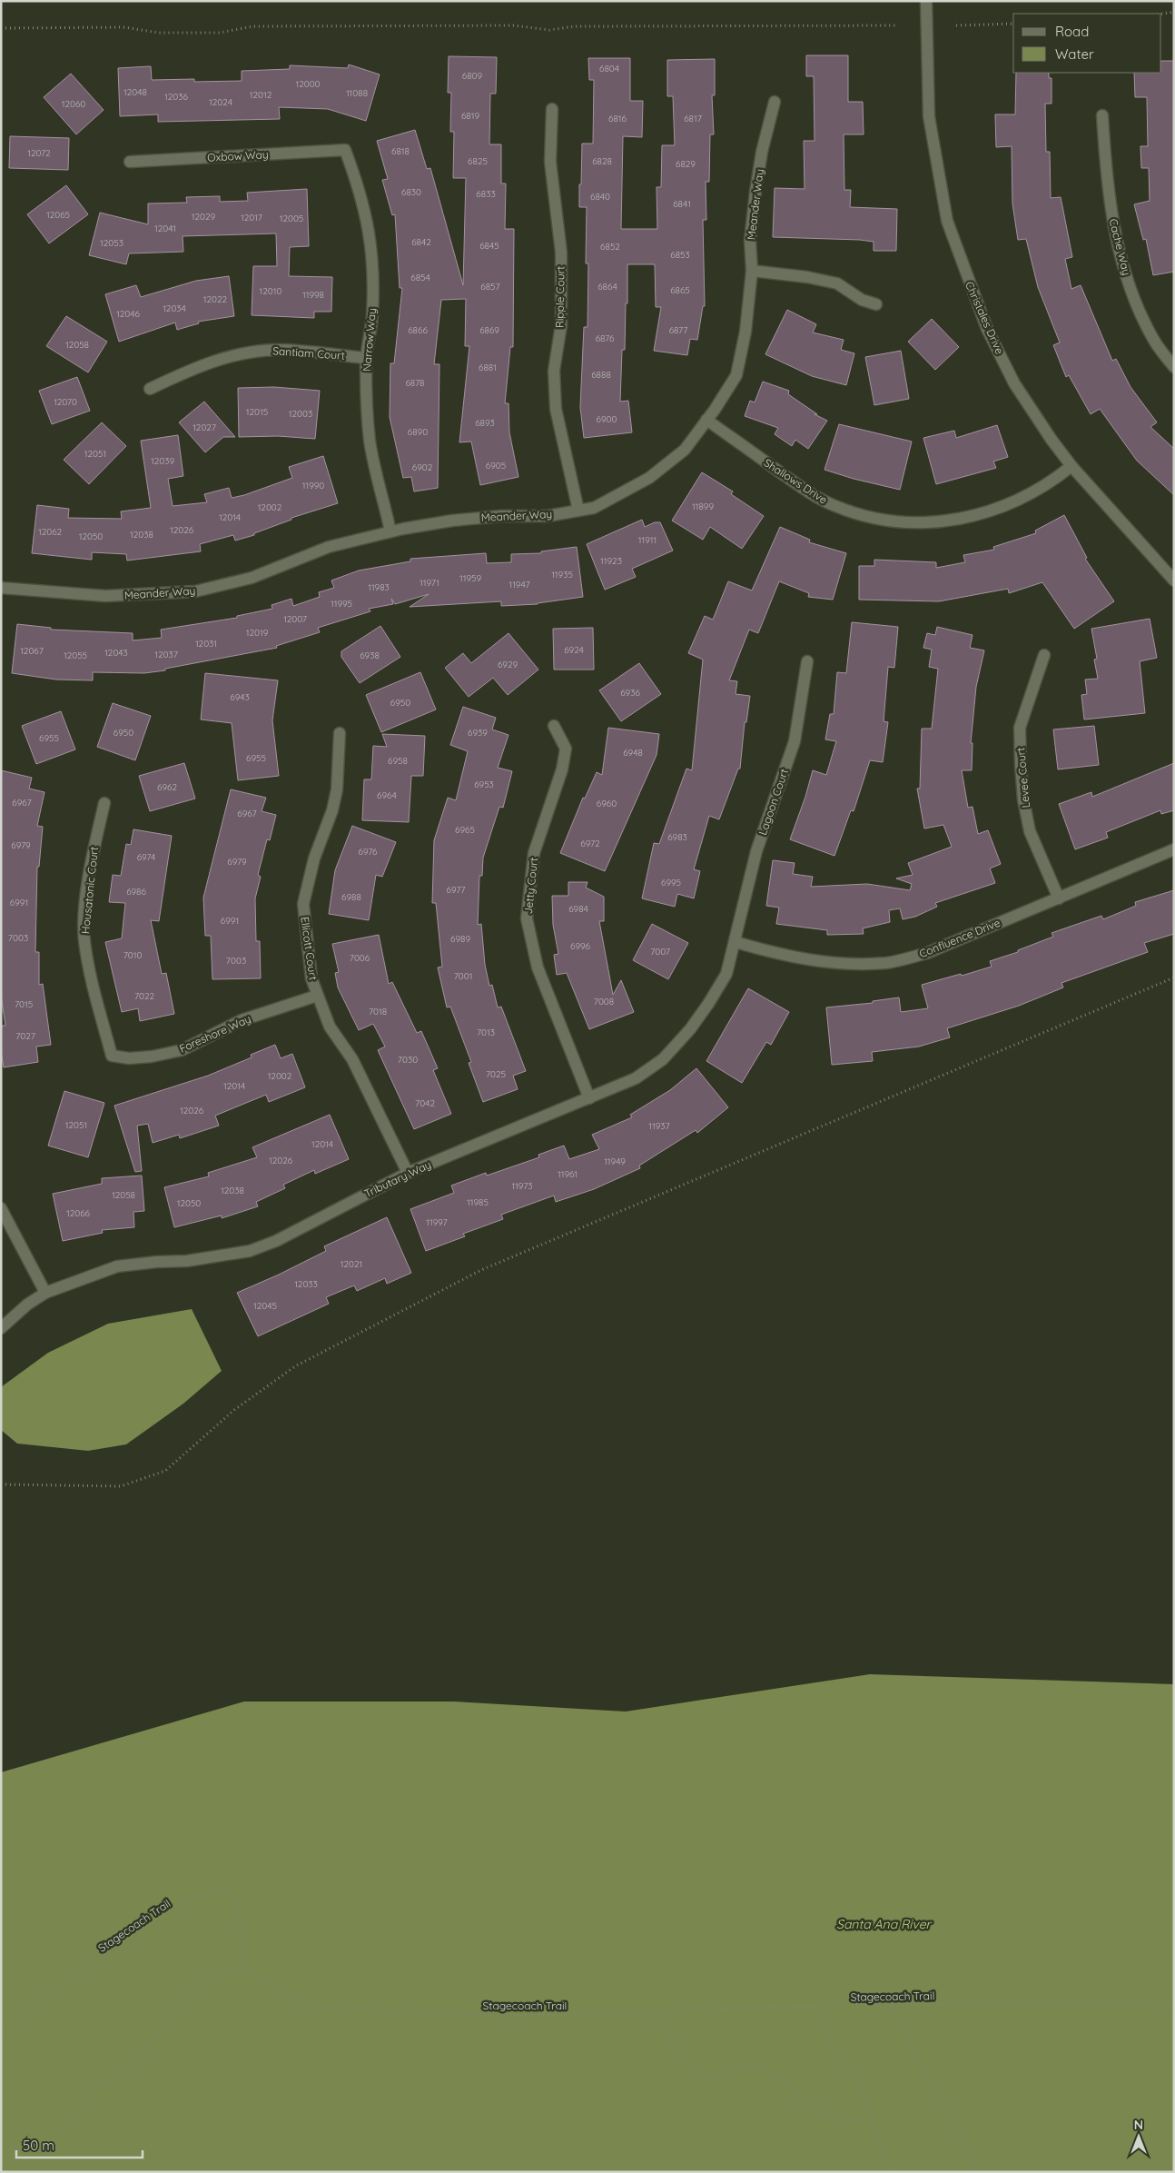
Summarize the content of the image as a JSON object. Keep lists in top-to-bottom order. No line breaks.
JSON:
{"streets":{"street":["Oxbow Way","Meander Way","Cache Way","Ripple Court","Christales Drive","Narrow Way","Santiam Court","Shallows Drive","Levee Court","Lagoon Court","Jetty Court","Housatonic Court","Confluence Drive","Ellicott Court","Foreshore Way","Tributary Way"],"path":["Stagecoach Trail"]},"crossings":[["Oxbow Way","Narrow Way"],["Meander Way","Ripple Court"],["Meander Way","Narrow Way"],["Meander Way","Shallows Drive"],["Christales Drive","Shallows Drive"],["Narrow Way","Santiam Court"],["Levee Court","Confluence Drive"],["Lagoon Court","Confluence Drive"],["Lagoon Court","Tributary Way"],["Jetty Court","Tributary Way"],["Housatonic Court","Foreshore Way"],["Confluence Drive","Tributary Way"],["Ellicott Court","Foreshore Way"],["Ellicott Court","Tributary Way"]],"water":["Santa Ana River"],"house_numbers":["6804","6809","12000","12048","11088","12012","12036","12024","12060","6819","6816","6817","6818","12072","6825","6828","6829","6830","6833","6840","6841","12065","12029","12017","12005","12041","6842","12053","6845","6852","6853","6854","6857","6864","6865","12010","11998","12022","12034","12046","6866","6869","6877","6876","12058","6881","6888","6878","12070","12015","12003","6900","6893","12027","6890","12051","12039","6905","6902","11990","11899","12002","12014","12026","12062","12038","12050","11911","11923","11935","11959","11971","11947","11983","11995","12007","12019","12031","6924","12067","12043","12037","12055","6938","6929","6936","6943","6950","6950","6939","6955","6948","6955","6958","6953","6962","6964","6967","6960","6967","6965","6983","6972","6979","6976","6974","6979","6995","6977","6986","6988","6991","6984","6991","7003","6989","6996","7007","7010","7006","7003","7001","7022","7008","7015","7018","7013","7027","7030","7025","12002","12014","7042","12026","12051","11937","12014","12026","11949","11961","11973","12038","12058","11985","12050","12066","11997","12021","12033","12045"],"legend":["Road","Water"],"scale_bar":"50 m","north":"top"}
